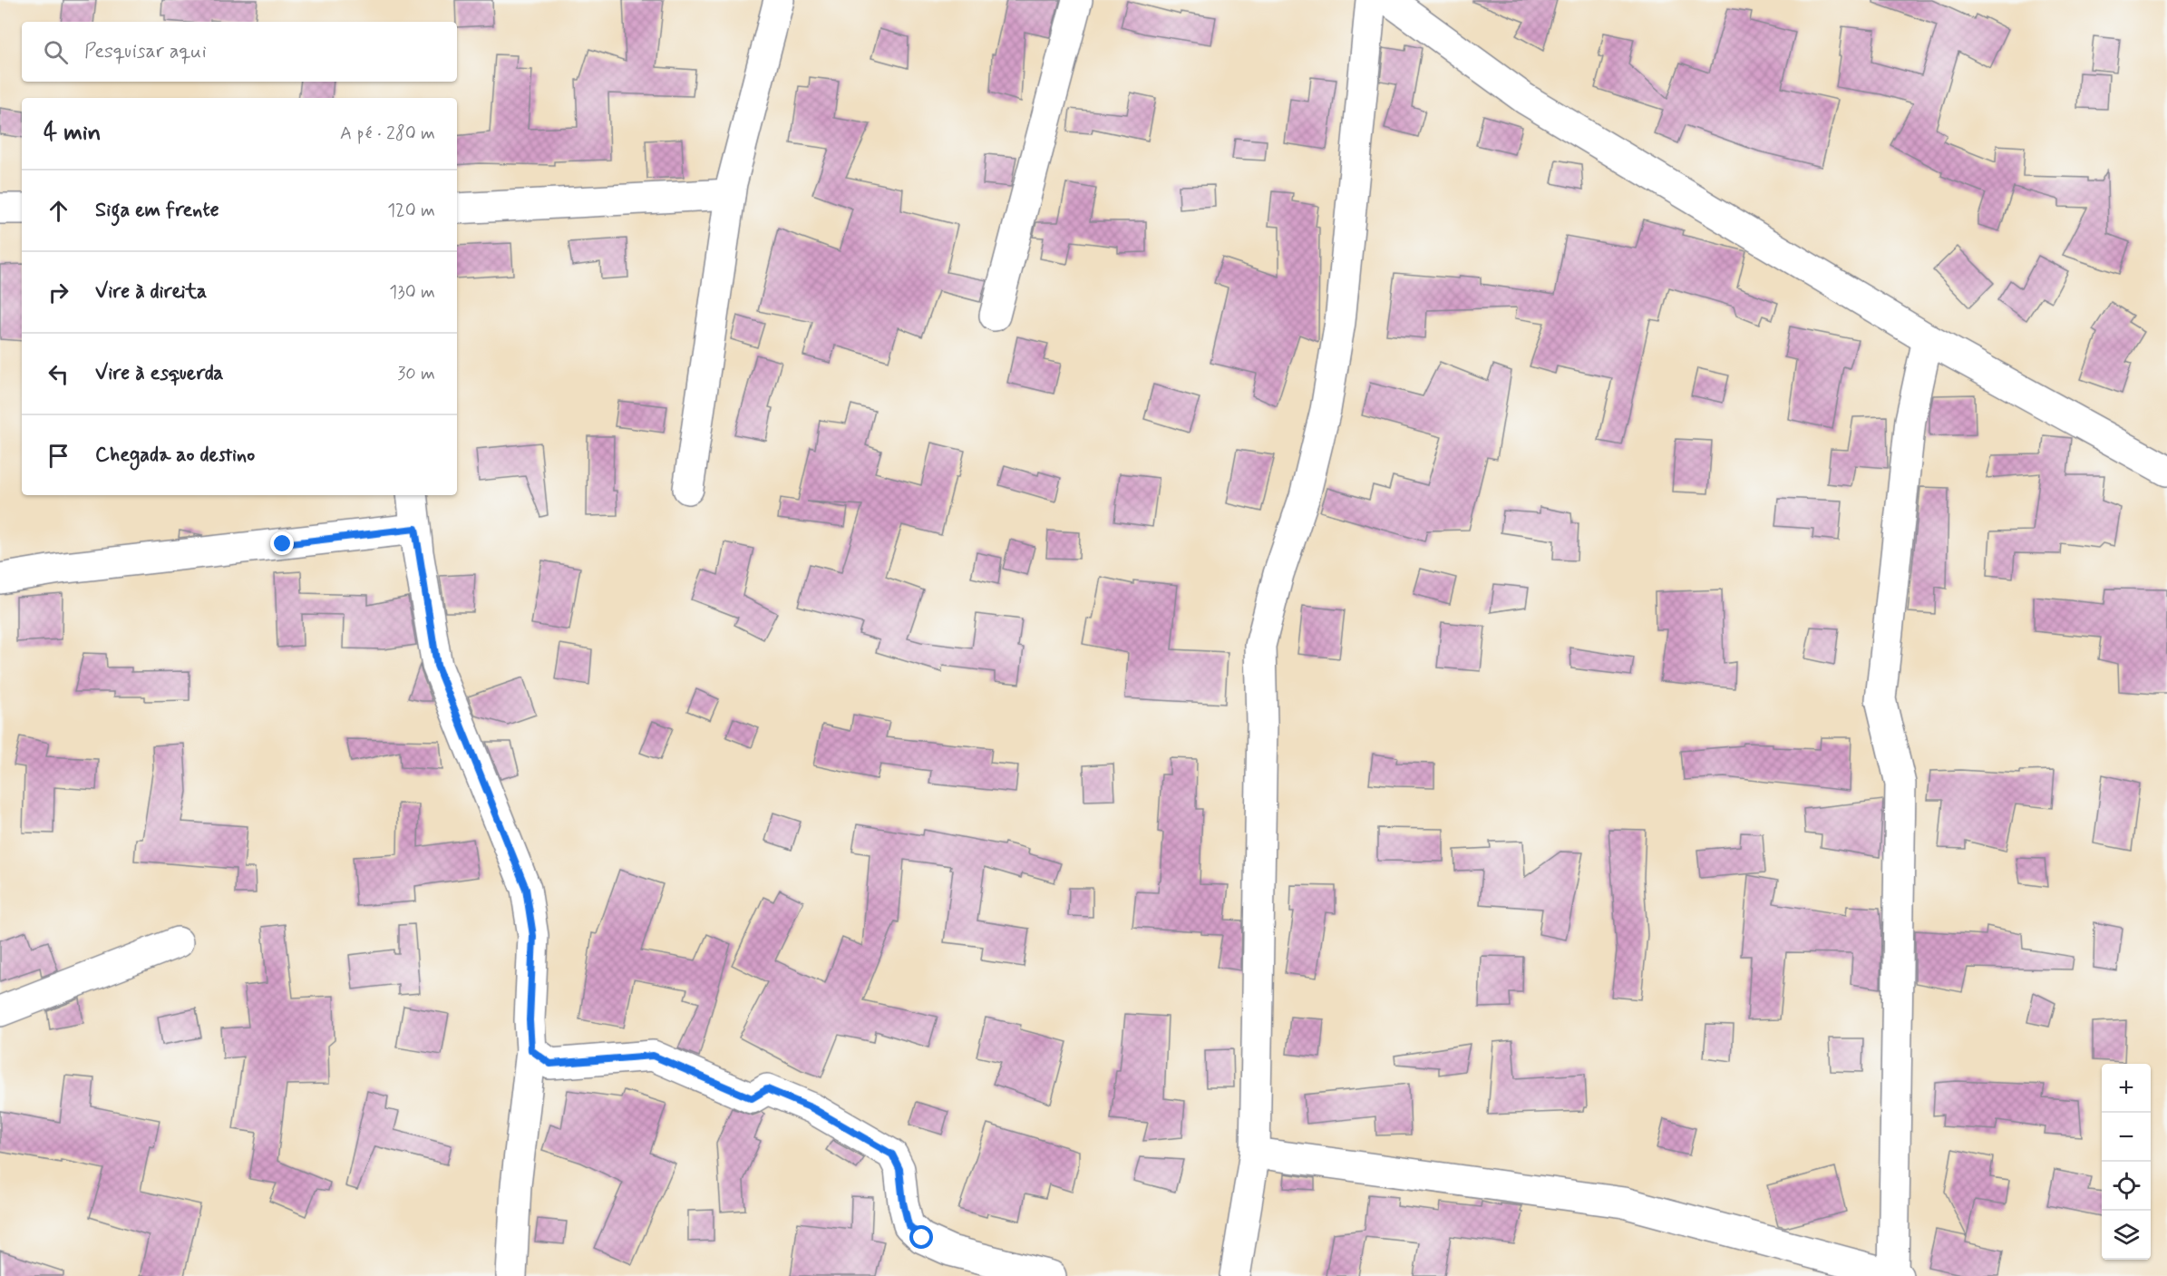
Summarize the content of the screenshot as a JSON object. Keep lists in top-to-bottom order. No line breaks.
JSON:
{"page":{"search":"Pesquisar aqui","heading":["4 min","A pé · 280 m"],"list":[["Siga em frente","120 m"],["Vire à direita","130 m"],["Vire à esquerda","30 m"],"Chegada ao destino"],"map_buttons":["+","−"]}}
